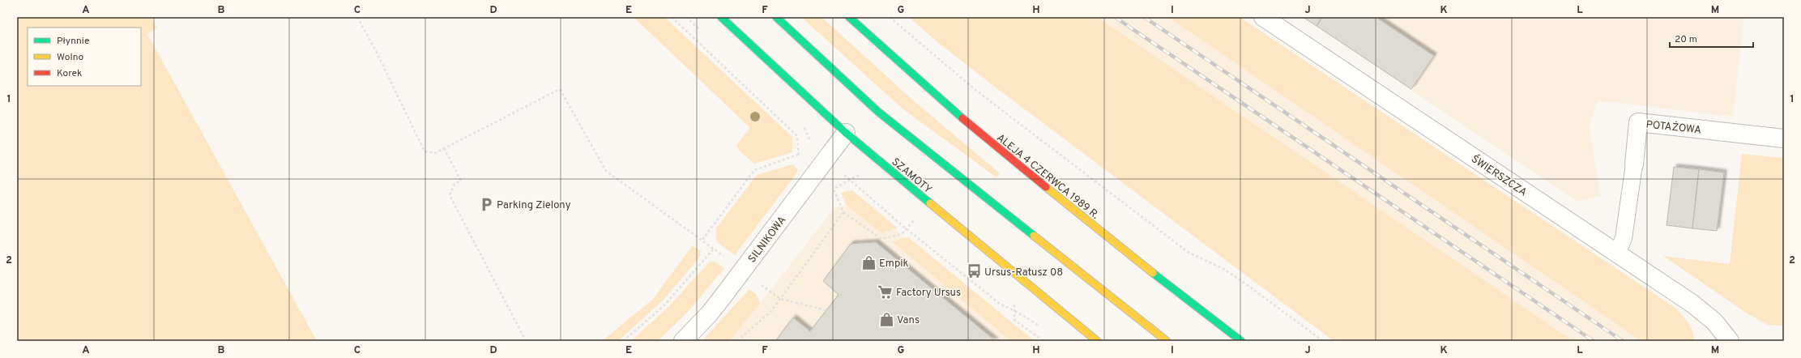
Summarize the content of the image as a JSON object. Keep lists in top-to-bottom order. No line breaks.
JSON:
{"streets":{"main road":["SZAMOTY","ALEJA 4 CZERWCA 1989 R."],"street":["POTAŻOWA","ŚWIERSZCZA","SILNIKOWA"]},"crossings":[["POTAŻOWA","ŚWIERSZCZA"],["SZAMOTY","SILNIKOWA"]],"places":{"parking":["Parking Zielony"],"shop":["Empik","Vans"],"bus stop":["Ursus-Ratusz 08"],"supermarket":["Factory Ursus"]},"legend":["Płynnie","Wolno","Korek"],"scale_bar":"20 m","grid":{"columns":["A","B","C","D","E","F","G","H","I","J","K","L","M"],"rows":["1","2"]}}
